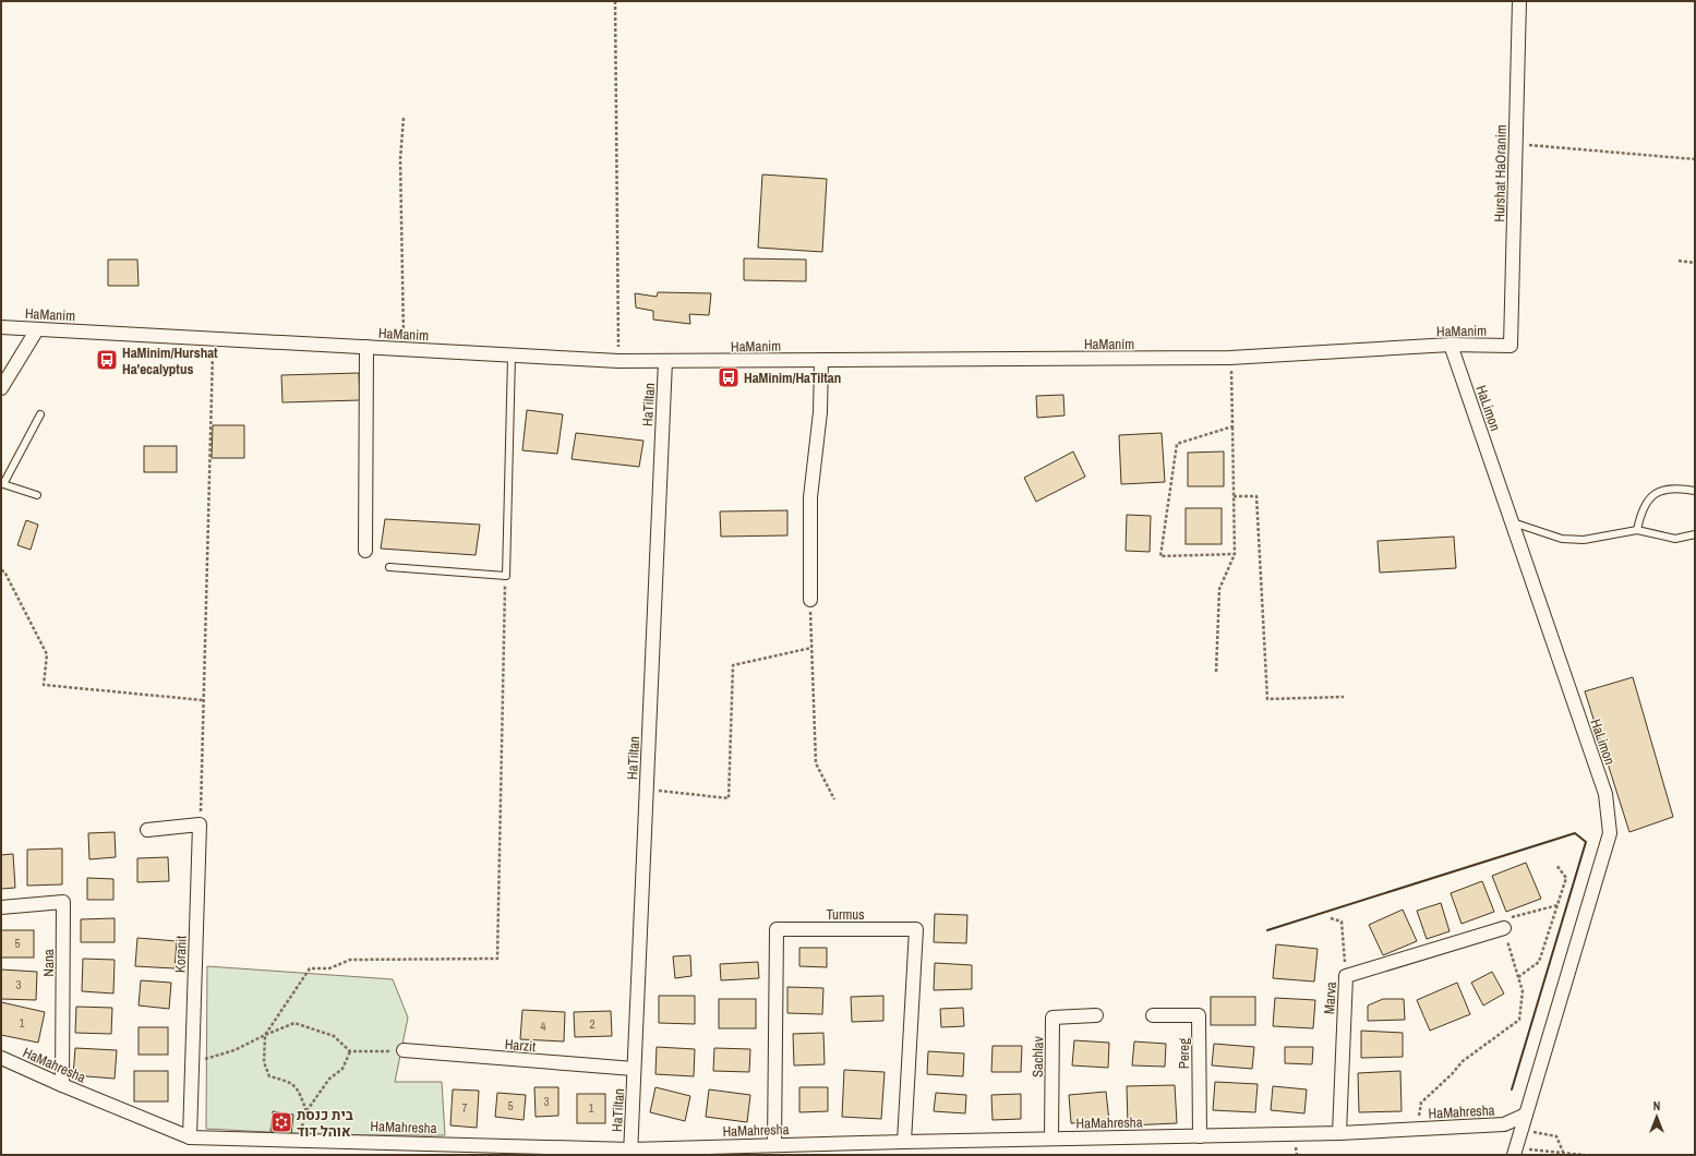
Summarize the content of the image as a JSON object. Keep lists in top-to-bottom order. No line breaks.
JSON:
{"streets":{"street":["Hurshat HaOranim","HaManim","HaTiltan","HaLimon","Turmus","Koranit","Nana","Marva","Harzit","Pereg","Sachlav","HaMahresha"]},"crossings":[["Hurshat HaOranim","HaManim"],["HaManim","HaTiltan"],["HaManim","HaLimon"],["HaTiltan","Harzit"],["HaTiltan","HaMahresha"],["HaLimon","HaMahresha"],["Turmus","HaMahresha"],["Koranit","HaMahresha"],["Nana","HaMahresha"],["Marva","HaMahresha"],["Pereg","HaMahresha"],["Sachlav","HaMahresha"]],"places":{"bus stop":["HaMinim/Hurshat Ha'ecalyptus","HaMinim/HaTiltan"],"synagogue":["בית כנסת אוהל דוד"]},"house_numbers":["5","3","1","2","4","3","5","7","1"],"north":"top"}
